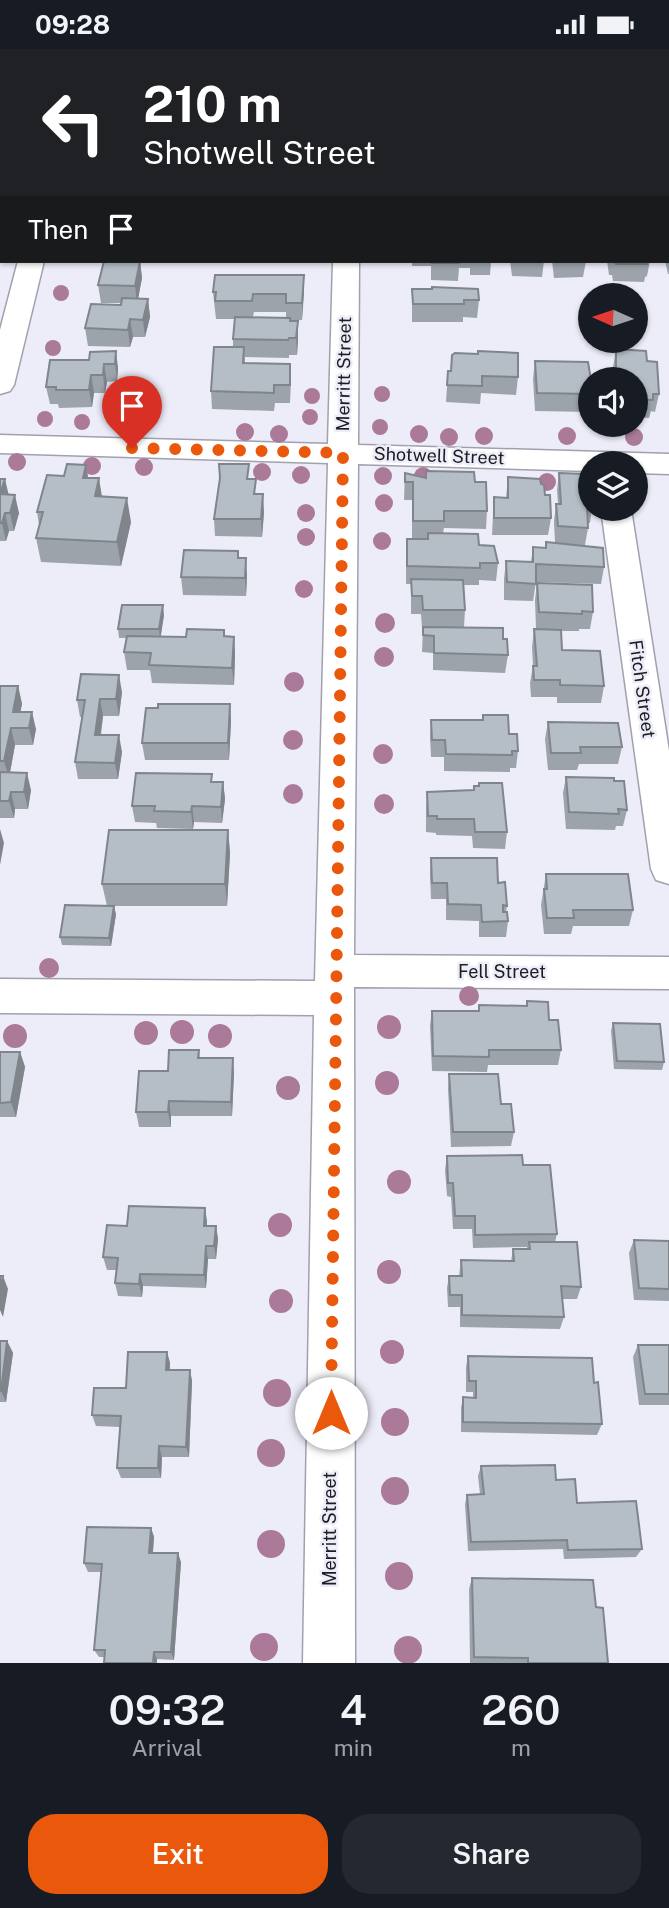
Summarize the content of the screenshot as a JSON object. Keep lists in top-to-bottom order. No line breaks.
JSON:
{"streets":{"street":["Merritt Street","Shotwell Street","Fitch Street","Fell Street"]},"crossings":[["Merritt Street","Shotwell Street"],["Merritt Street","Fell Street"]],"north":"left","page":{"status":"09:28","turn":["210 m","Shotwell Street"],"then":"Then","eta":["09:32","Arrival","4","min","260","m"],"buttons":["Exit","Share"]}}
